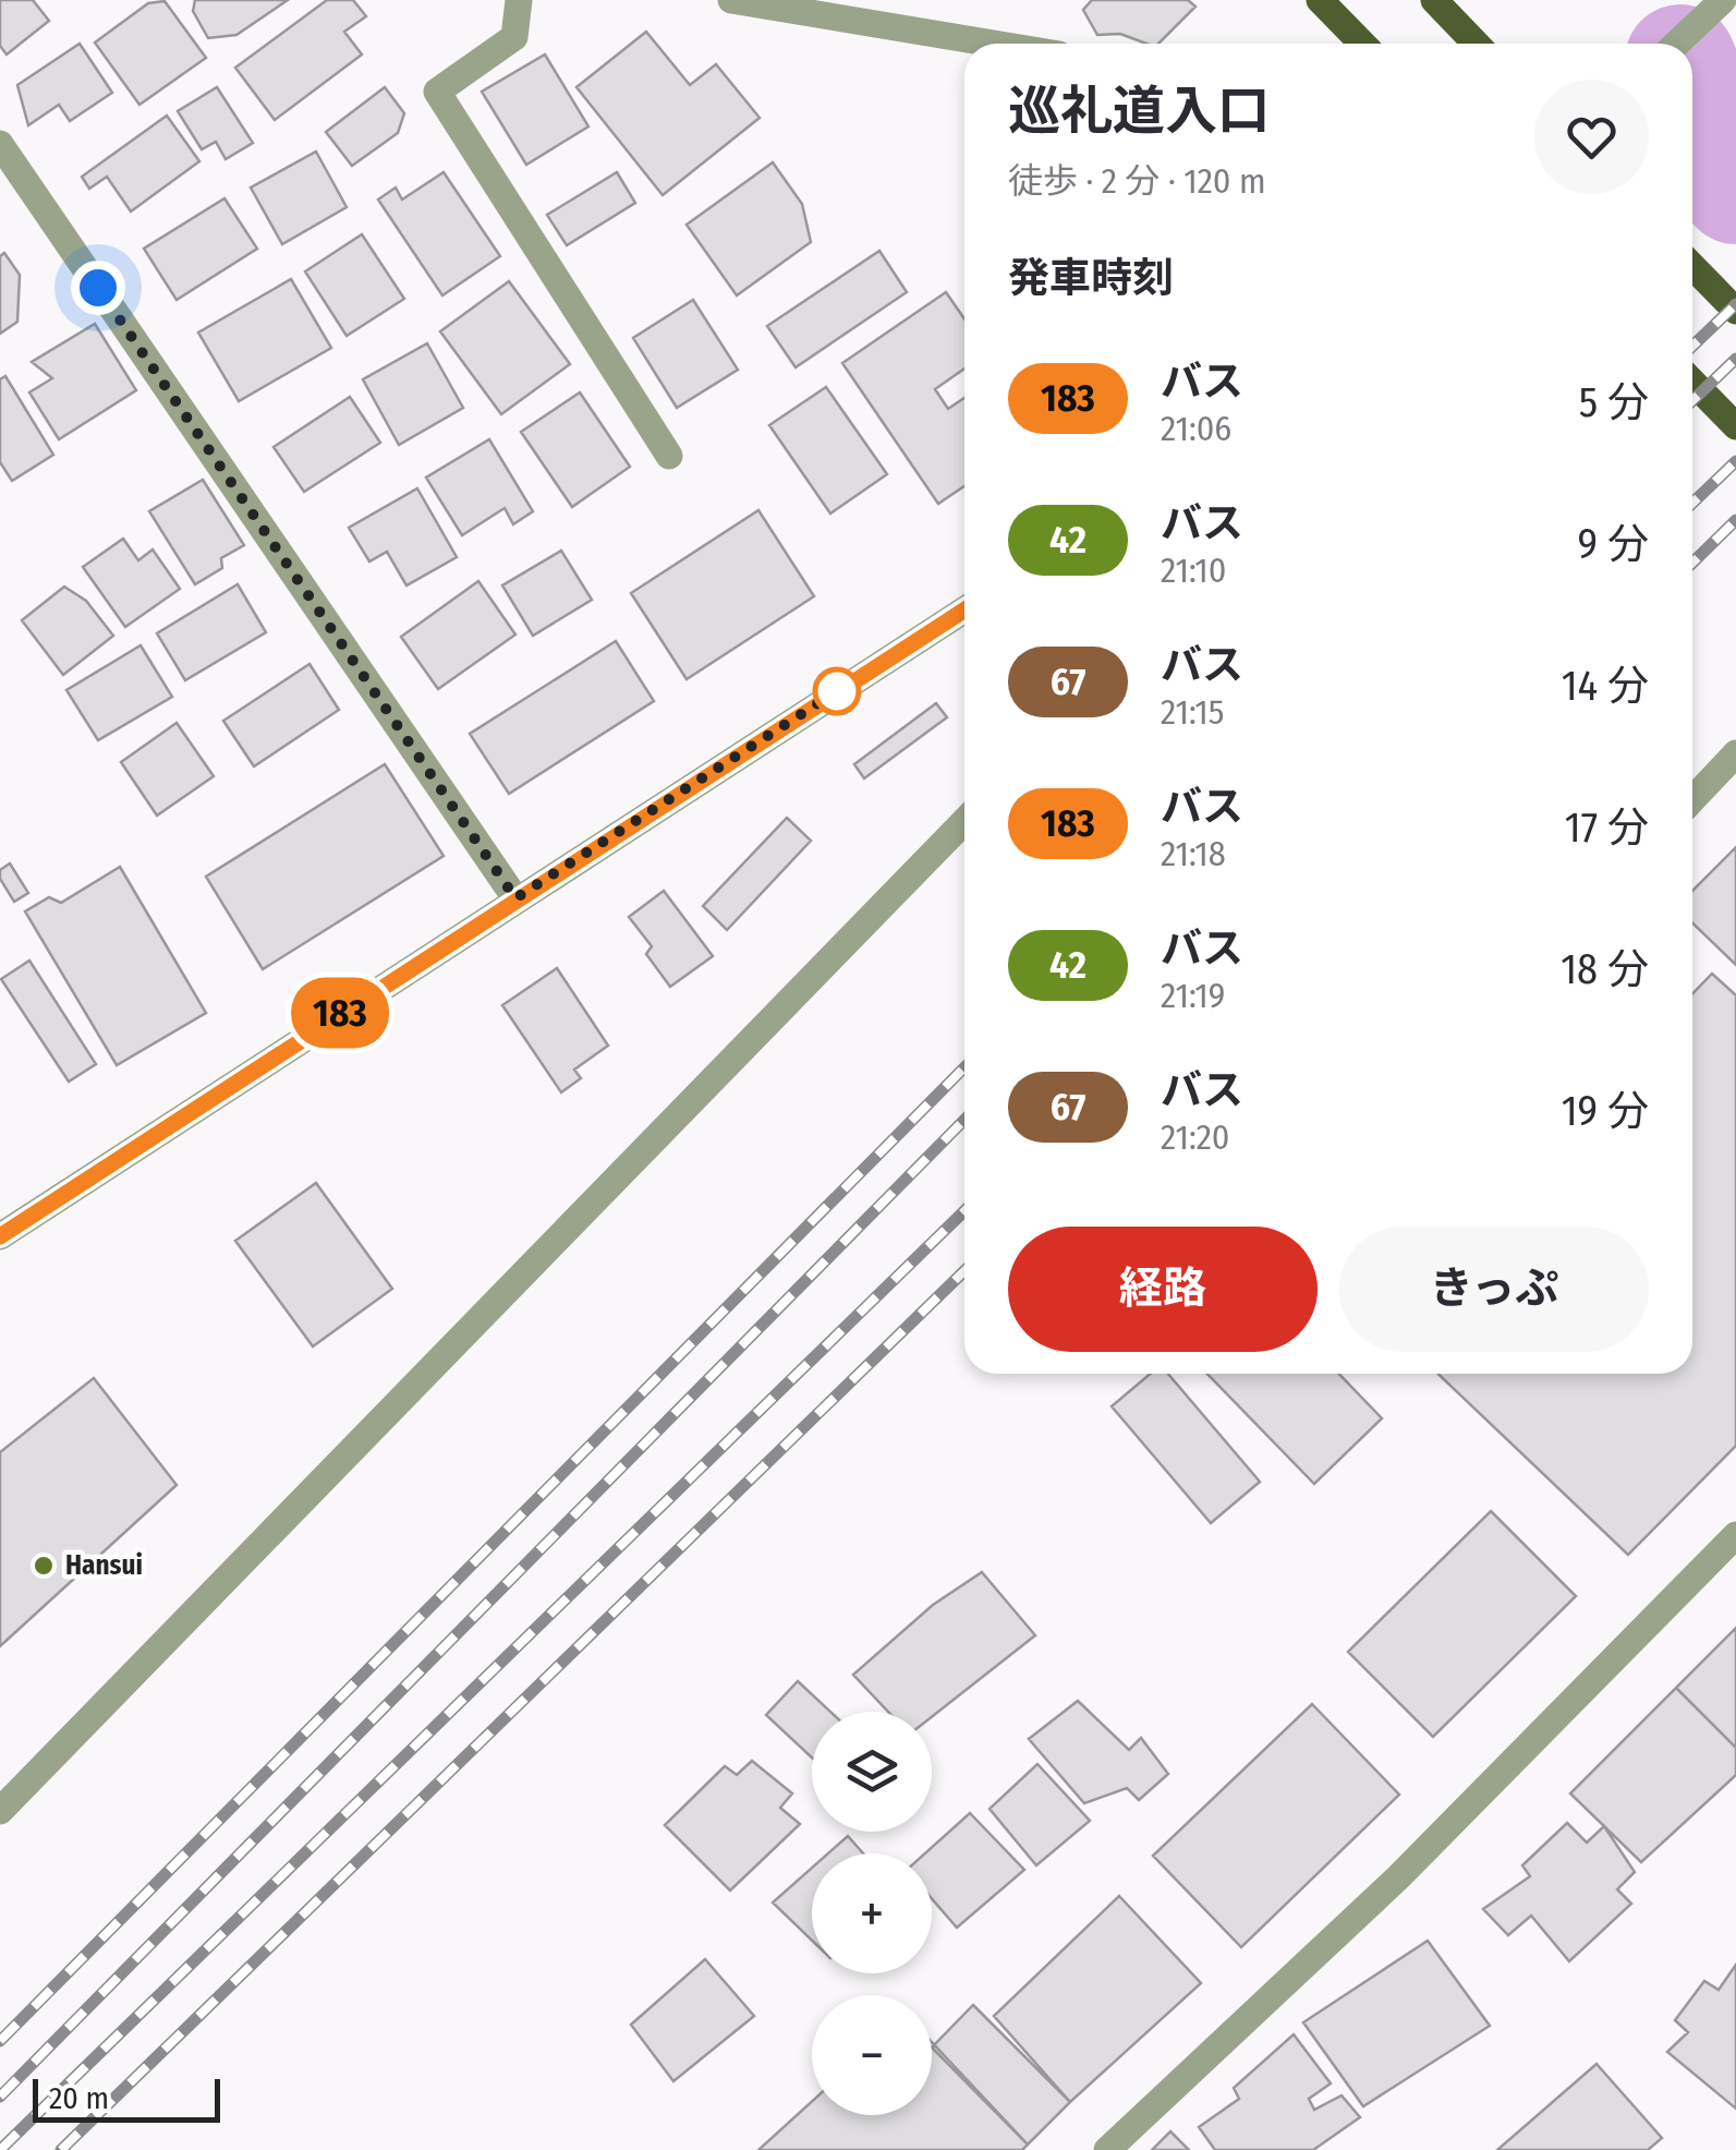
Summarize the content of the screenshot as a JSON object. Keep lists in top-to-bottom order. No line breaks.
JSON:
{"places":["Hansui"],"lines":["bus line 183"],"scale_bar":"20 m","page":{"on_map":"183","heading":[["巡礼道入口","徒歩 · 2 分 · 120 m"],"発車時刻"],"list":[{"mark":"183","name":"バス","note":"21:06","value":"5 分"},{"mark":"42","name":"バス","note":"21:10","value":"9 分"},{"mark":"67","name":"バス","note":"21:15","value":"14 分"},{"mark":"183","name":"バス","note":"21:18","value":"17 分"},{"mark":"42","name":"バス","note":"21:19","value":"18 分"},{"mark":"67","name":"バス","note":"21:20","value":"19 分"}],"buttons":["経路","きっぷ"],"map_buttons":["+","−"],"scale":"20 m"}}
